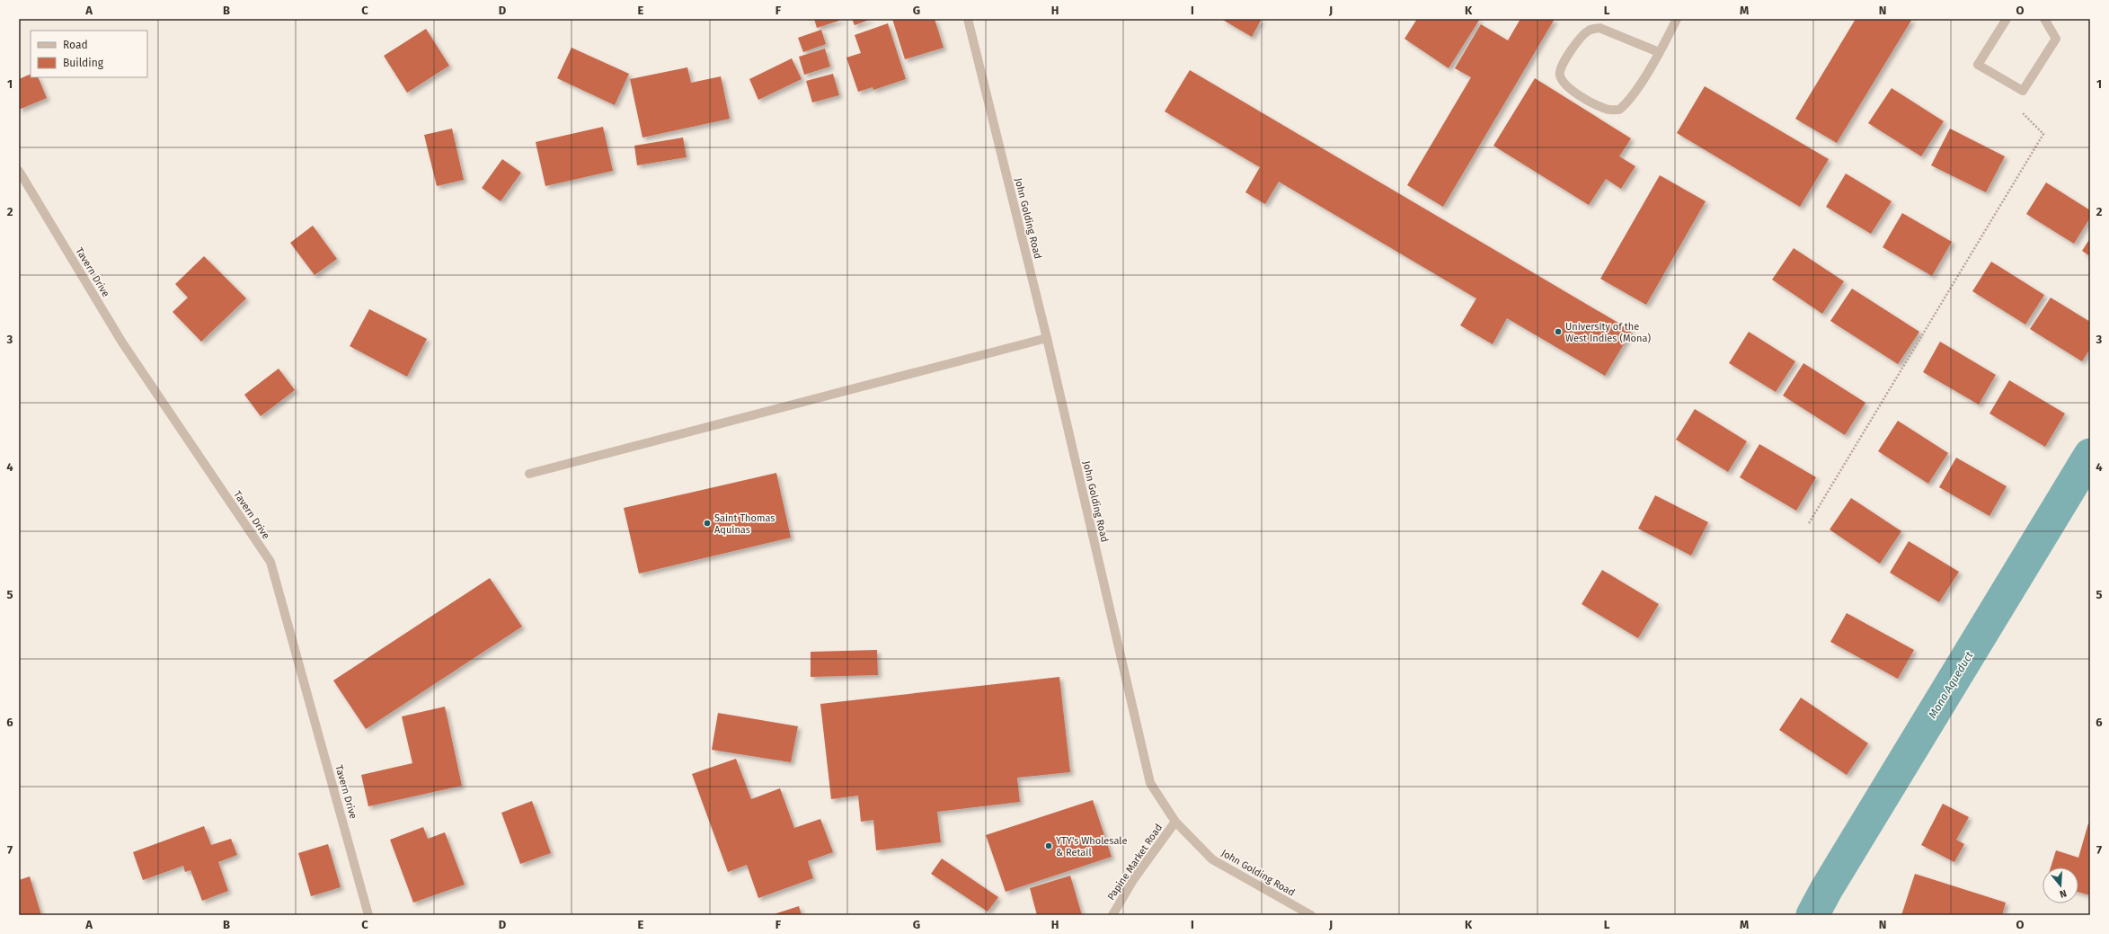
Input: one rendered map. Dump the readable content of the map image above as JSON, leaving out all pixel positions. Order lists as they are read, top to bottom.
{
  "streets": {
    "street": ["John Golding Road", "Tavern Drive", "Papine Market Road"]
  },
  "crossings": [
    ["John Golding Road", "Papine Market Road"]
  ],
  "water": ["Mona Aqueduct"],
  "places": ["University of the West Indies (Mona)", "Saint Thomas Aquinas", "YTY's Wholesale & Retail"],
  "legend": ["Road", "Building"],
  "north": "bottom",
  "grid": {
    "columns": [
      "A",
      "B",
      "C",
      "D",
      "E",
      "F",
      "G",
      "H",
      "I",
      "J",
      "K",
      "L",
      "M",
      "N",
      "O"
    ],
    "rows": [
      "1",
      "2",
      "3",
      "4",
      "5",
      "6",
      "7"
    ]
  }
}
